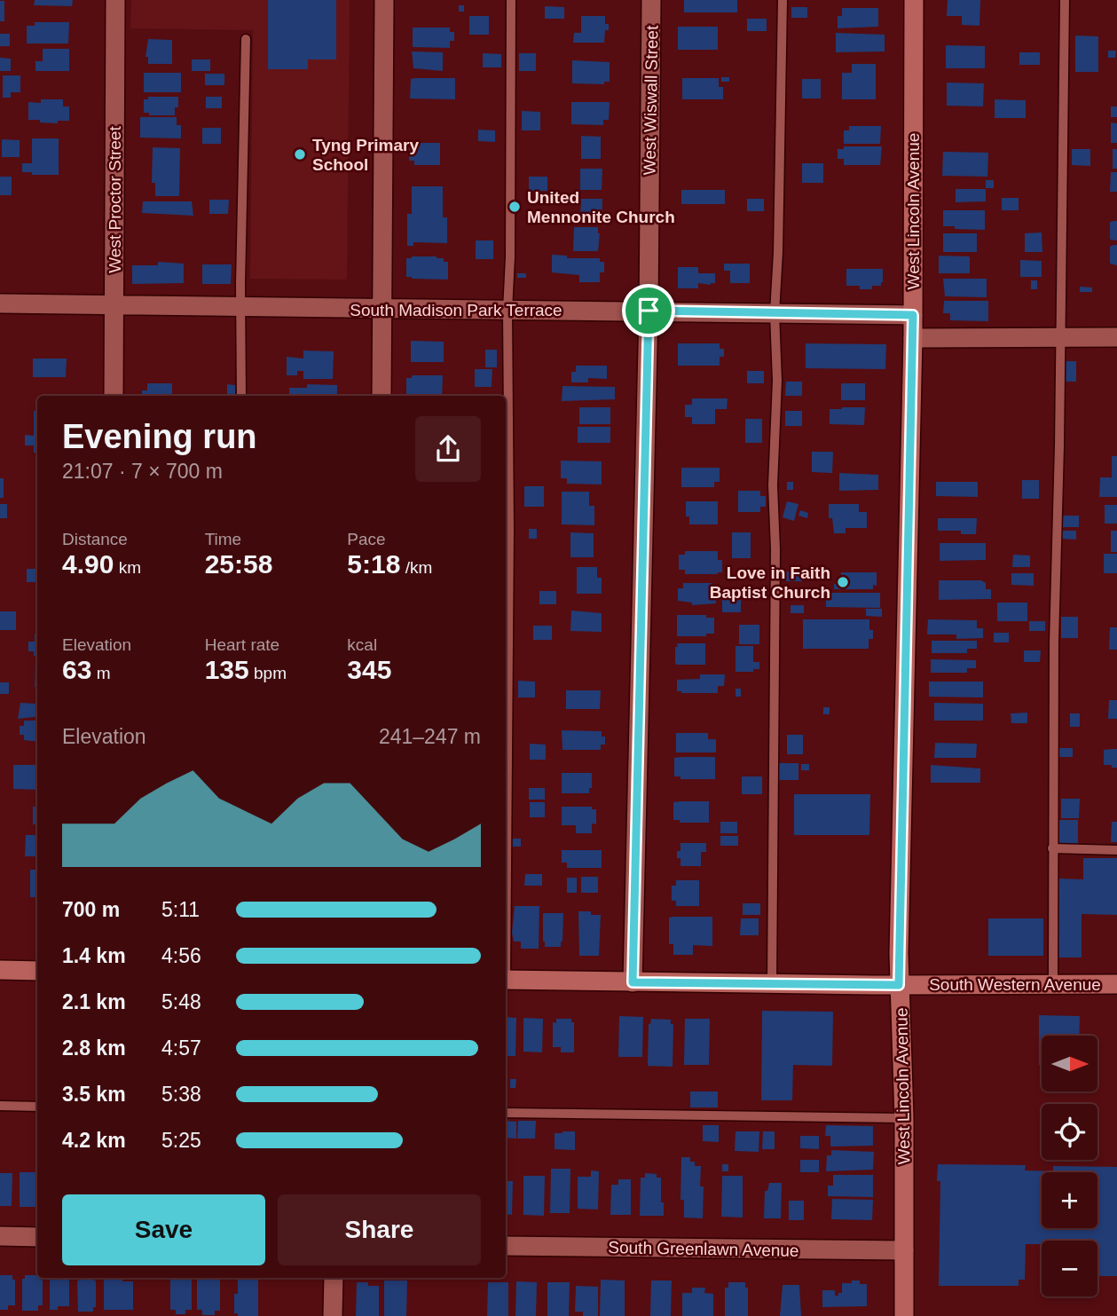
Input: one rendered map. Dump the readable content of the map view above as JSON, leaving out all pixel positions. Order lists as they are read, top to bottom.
{
  "streets": {
    "main road": ["West Lincoln Avenue", "South Western Avenue"],
    "street": [
      "West Wiswall Street",
      "West Proctor Street",
      "South Madison Park Terrace",
      "South Greenlawn Avenue"
    ]
  },
  "crossings": [
    ["West Wiswall Street", "South Madison Park Terrace"],
    ["West Wiswall Street", "South Western Avenue"],
    ["West Proctor Street", "South Madison Park Terrace"],
    ["West Lincoln Avenue", "South Madison Park Terrace"],
    ["West Lincoln Avenue", "South Western Avenue"],
    ["West Lincoln Avenue", "South Greenlawn Avenue"]
  ],
  "places": ["Tyng Primary School", "United Mennonite Church", "Love in Faith Baptist Church"],
  "north": "right",
  "page": {
    "heading": ["Evening run", "21:07 · 7 × 700 m"],
    "stats": [
      ["Distance", "4.90 km"],
      ["Time", "25:58"],
      ["Pace", "5:18 /km"],
      ["Elevation", "63 m"],
      ["Heart rate", "135 bpm"],
      ["kcal", "345"]
    ],
    "chart": ["Elevation", "241–247 m"],
    "list": [
      {
        "name": "700 m",
        "note": "5:11"
      },
      {
        "name": "1.4 km",
        "note": "4:56"
      },
      {
        "name": "2.1 km",
        "note": "5:48"
      },
      {
        "name": "2.8 km",
        "note": "4:57"
      },
      {
        "name": "3.5 km",
        "note": "5:38"
      },
      {
        "name": "4.2 km",
        "note": "5:25"
      }
    ],
    "map_buttons": ["+", "−"],
    "buttons": ["Save", "Share"]
  }
}
